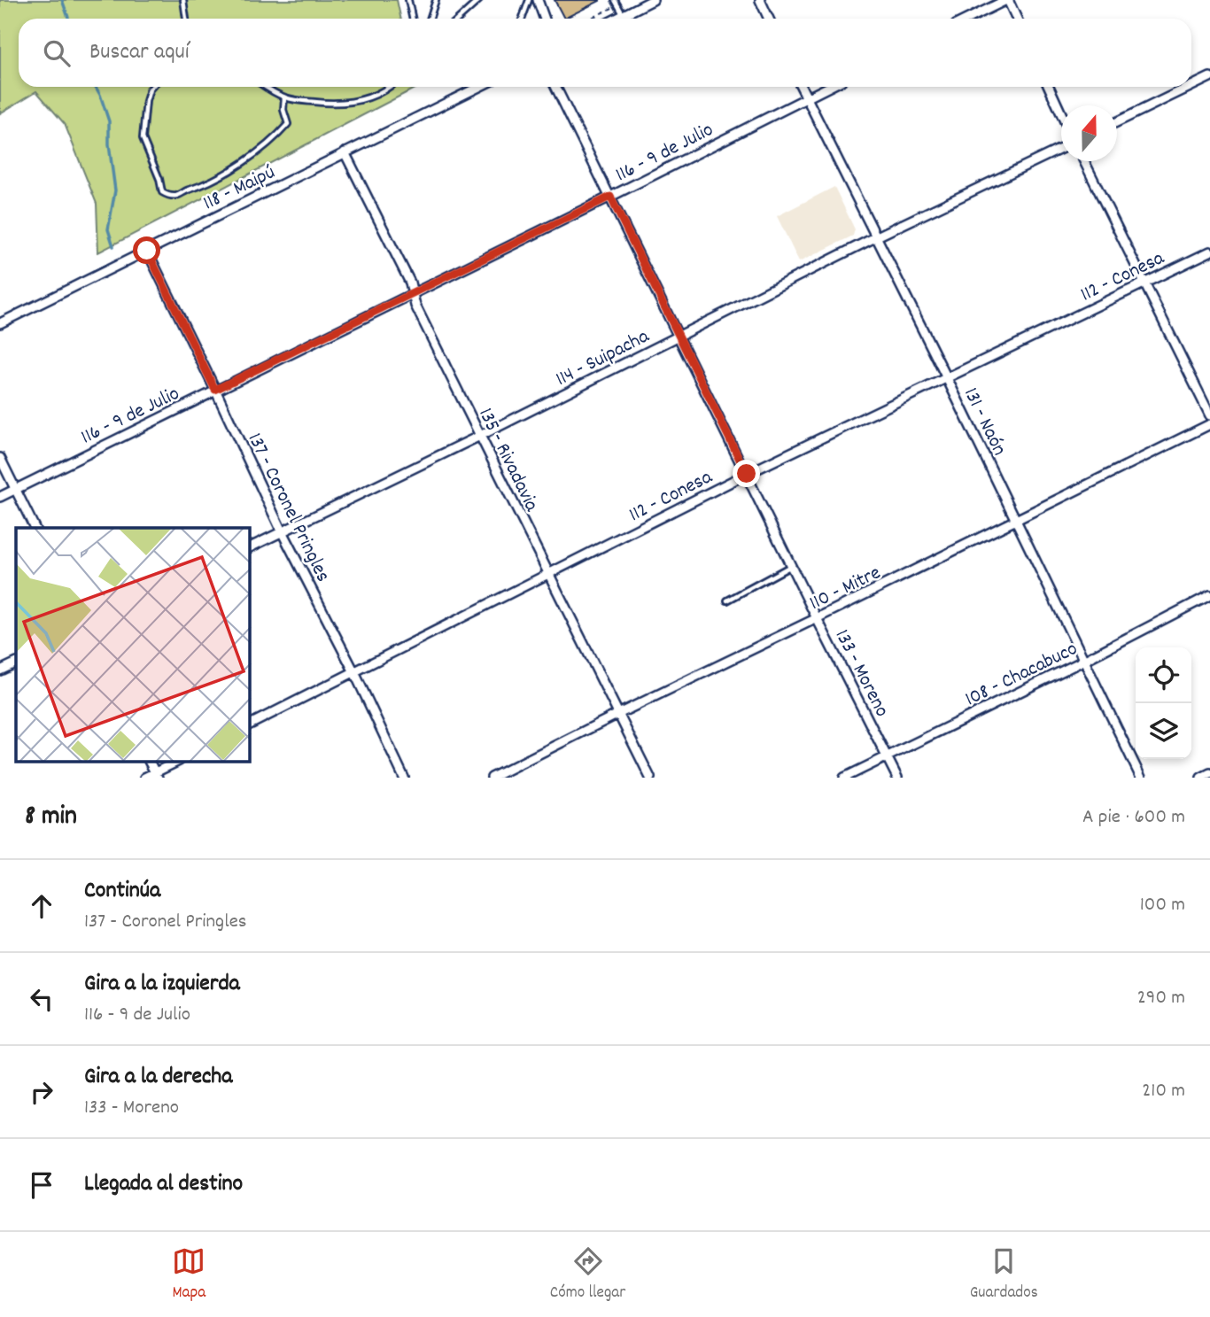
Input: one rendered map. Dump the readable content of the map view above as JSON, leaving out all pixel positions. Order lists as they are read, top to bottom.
{
  "streets": {
    "street": [
      "116 - 9 de Julio",
      "118 - Maipú",
      "112 - Conesa",
      "114 - Suipacha",
      "131 - Naón",
      "135 - Rivadavia",
      "137 - Coronel Pringles",
      "110 - Mitre",
      "133 - Moreno",
      "108 - Chacabuco"
    ]
  },
  "crossings": [
    ["116 - 9 de Julio", "131 - Naón"],
    ["116 - 9 de Julio", "135 - Rivadavia"],
    ["116 - 9 de Julio", "137 - Coronel Pringles"],
    ["116 - 9 de Julio", "133 - Moreno"],
    ["118 - Maipú", "135 - Rivadavia"],
    ["118 - Maipú", "137 - Coronel Pringles"],
    ["112 - Conesa", "131 - Naón"],
    ["112 - Conesa", "135 - Rivadavia"],
    ["112 - Conesa", "137 - Coronel Pringles"],
    ["112 - Conesa", "133 - Moreno"],
    ["114 - Suipacha", "131 - Naón"],
    ["114 - Suipacha", "135 - Rivadavia"],
    ["114 - Suipacha", "137 - Coronel Pringles"],
    ["114 - Suipacha", "133 - Moreno"],
    ["131 - Naón", "110 - Mitre"],
    ["131 - Naón", "108 - Chacabuco"],
    ["135 - Rivadavia", "110 - Mitre"],
    ["110 - Mitre", "133 - Moreno"],
    ["133 - Moreno", "108 - Chacabuco"]
  ],
  "north": "top",
  "page": {
    "search": "Buscar aquí",
    "heading": ["8 min", "A pie · 600 m"],
    "list": [
      ["Continúa", "137 - Coronel Pringles", "100 m"],
      ["Gira a la izquierda", "116 - 9 de Julio", "290 m"],
      ["Gira a la derecha", "133 - Moreno", "210 m"],
      "Llegada al destino"
    ],
    "nav": ["Mapa", "Cómo llegar", "Guardados"]
  }
}
